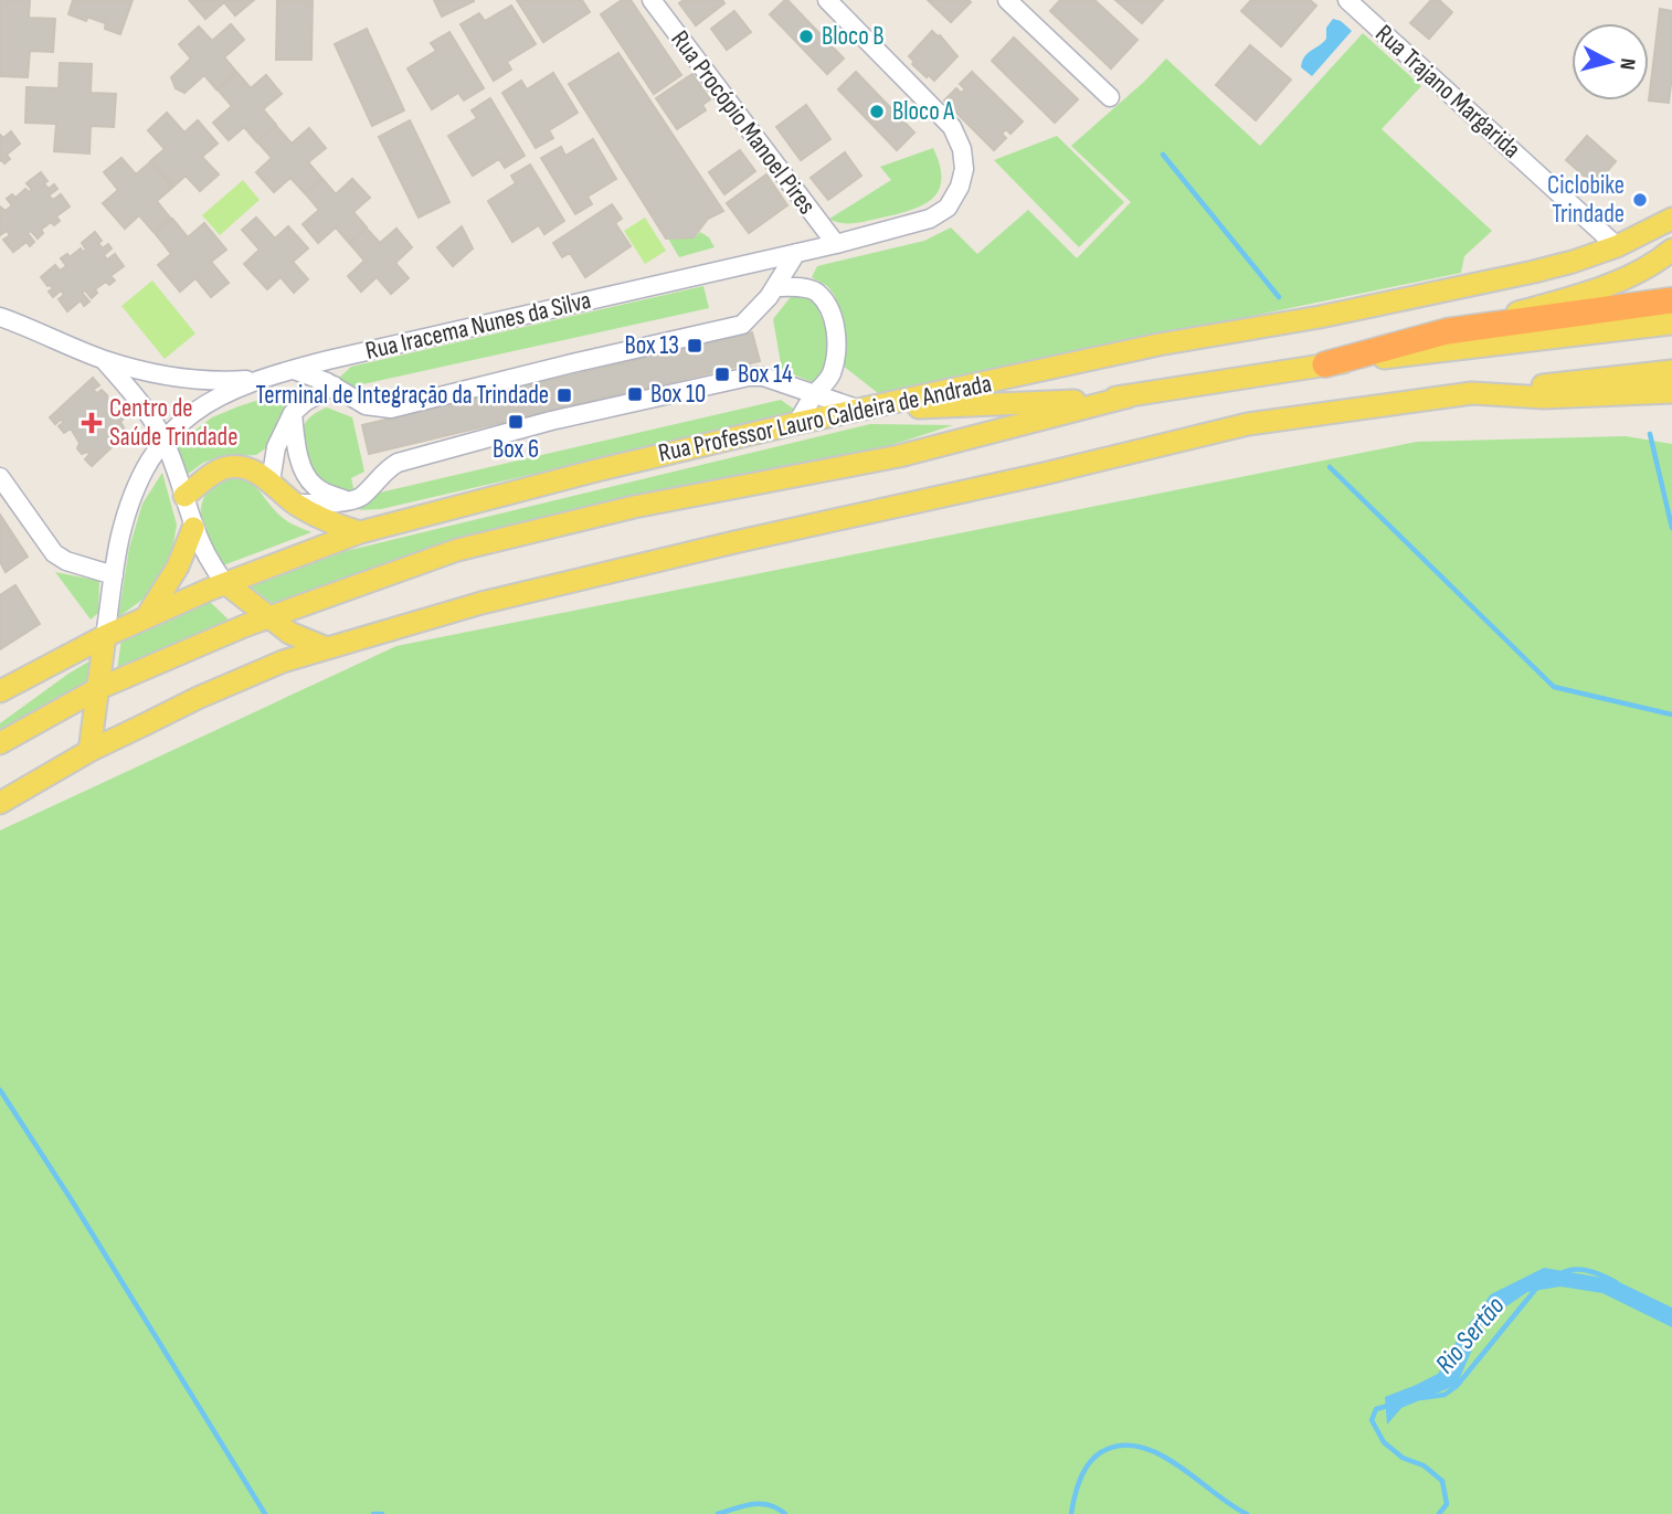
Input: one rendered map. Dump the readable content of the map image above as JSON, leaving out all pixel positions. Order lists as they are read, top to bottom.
{
  "streets": {
    "main road": ["Rua Professor Lauro Caldeira de Andrada"],
    "street": ["Rua Trajano Margarida", "Rua Procópio Manoel Pires", "Rua Iracema Nunes da Silva"]
  },
  "crossings": [
    ["Rua Trajano Margarida", "Rua Professor Lauro Caldeira de Andrada"],
    ["Rua Procópio Manoel Pires", "Rua Iracema Nunes da Silva"],
    ["Rua Iracema Nunes da Silva", "Rua Professor Lauro Caldeira de Andrada"]
  ],
  "water": ["Rio Sertão"],
  "places": {
    "other": ["Bloco B", "Bloco A", "Ciclobike Trindade"],
    "transit": [
      "Box 13",
      "Box 14",
      "Box 10",
      "Terminal de Integração da Trindade",
      "Box 6"
    ],
    "health": ["Centro de Saúde Trindade"]
  },
  "north": "right"
}
